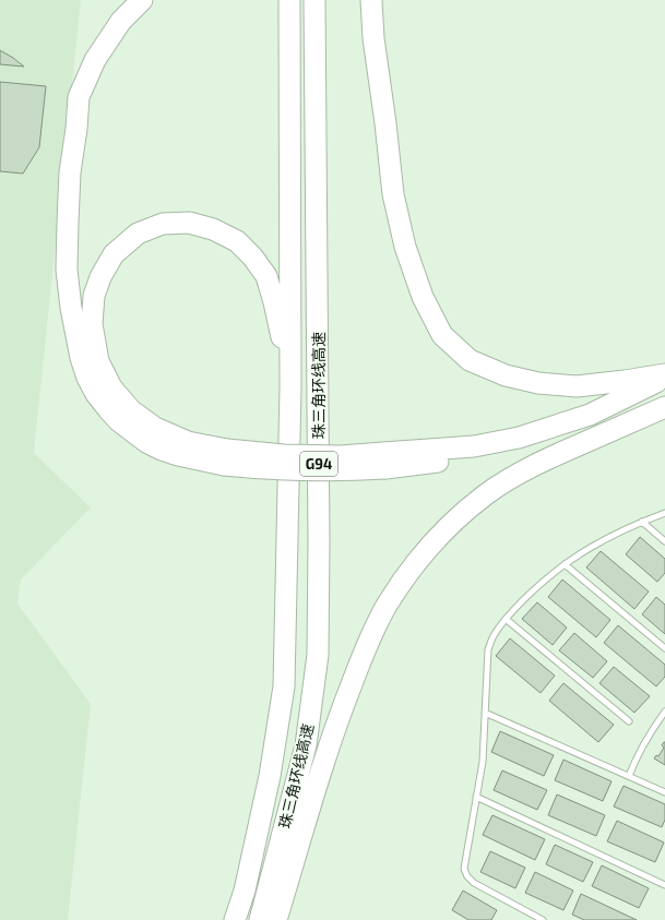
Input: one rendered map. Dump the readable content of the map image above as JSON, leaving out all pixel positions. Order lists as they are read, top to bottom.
{
  "streets": {
    "highway": ["珠三角环线高速", "G94"]
  }
}
